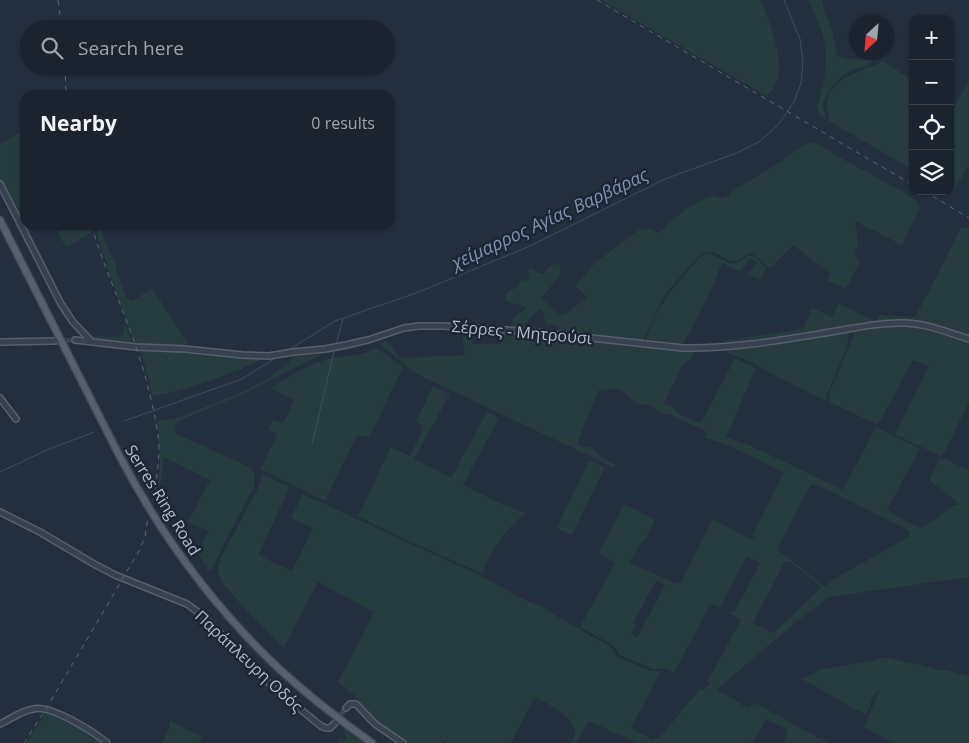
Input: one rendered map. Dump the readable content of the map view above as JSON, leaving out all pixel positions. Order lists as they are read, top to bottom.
{
  "streets": {
    "main road": ["Serres Ring Road"],
    "street": ["Σέρρες - Μητρούσι", "Παράπλευρη Οδός"]
  },
  "water": ["χείμαρρος Αγίας Βαρβάρας"],
  "north": "bottom left",
  "page": {
    "map_buttons": ["+", "−"],
    "search": "Search here",
    "heading": ["Nearby", "0 results"]
  }
}
